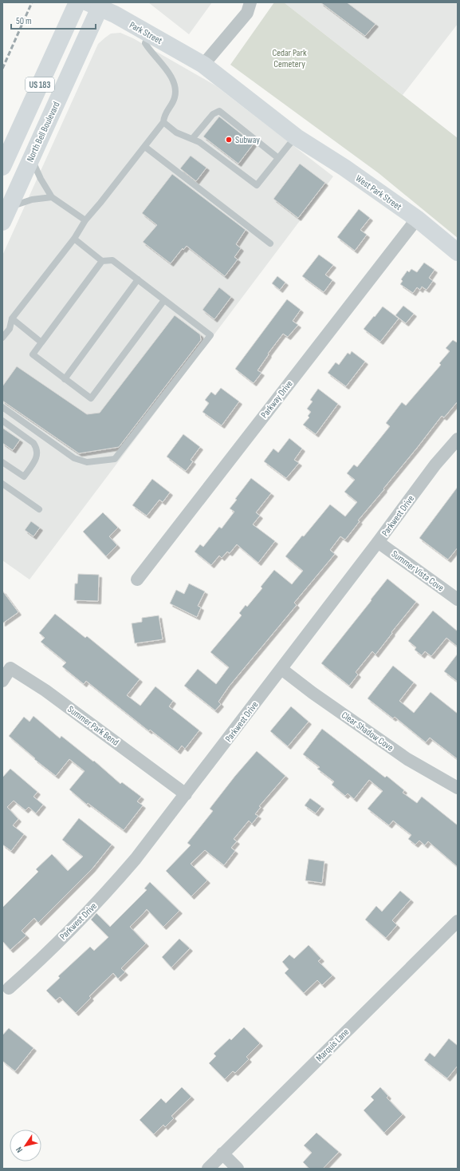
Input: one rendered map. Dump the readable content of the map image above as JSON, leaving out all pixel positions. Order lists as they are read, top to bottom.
{
  "streets": {
    "street": [
      "Park Street",
      "US 183",
      "North Bell Boulevard",
      "West Park Street",
      "Parkway Drive",
      "Parkwest Drive",
      "Summer Vista Cove",
      "Summer Park Bend",
      "Clear Shadow Cove",
      "Marquis Lane"
    ]
  },
  "crossings": [
    ["Park Street", "North Bell Boulevard"],
    ["Park Street", "West Park Street"],
    ["West Park Street", "Parkway Drive"],
    ["Parkwest Drive", "Summer Vista Cove"],
    ["Parkwest Drive", "Summer Park Bend"],
    ["Parkwest Drive", "Clear Shadow Cove"]
  ],
  "parks": ["Cedar Park Cemetery"],
  "places": ["Subway"],
  "scale_bar": "50 m",
  "north": "bottom left"
}
